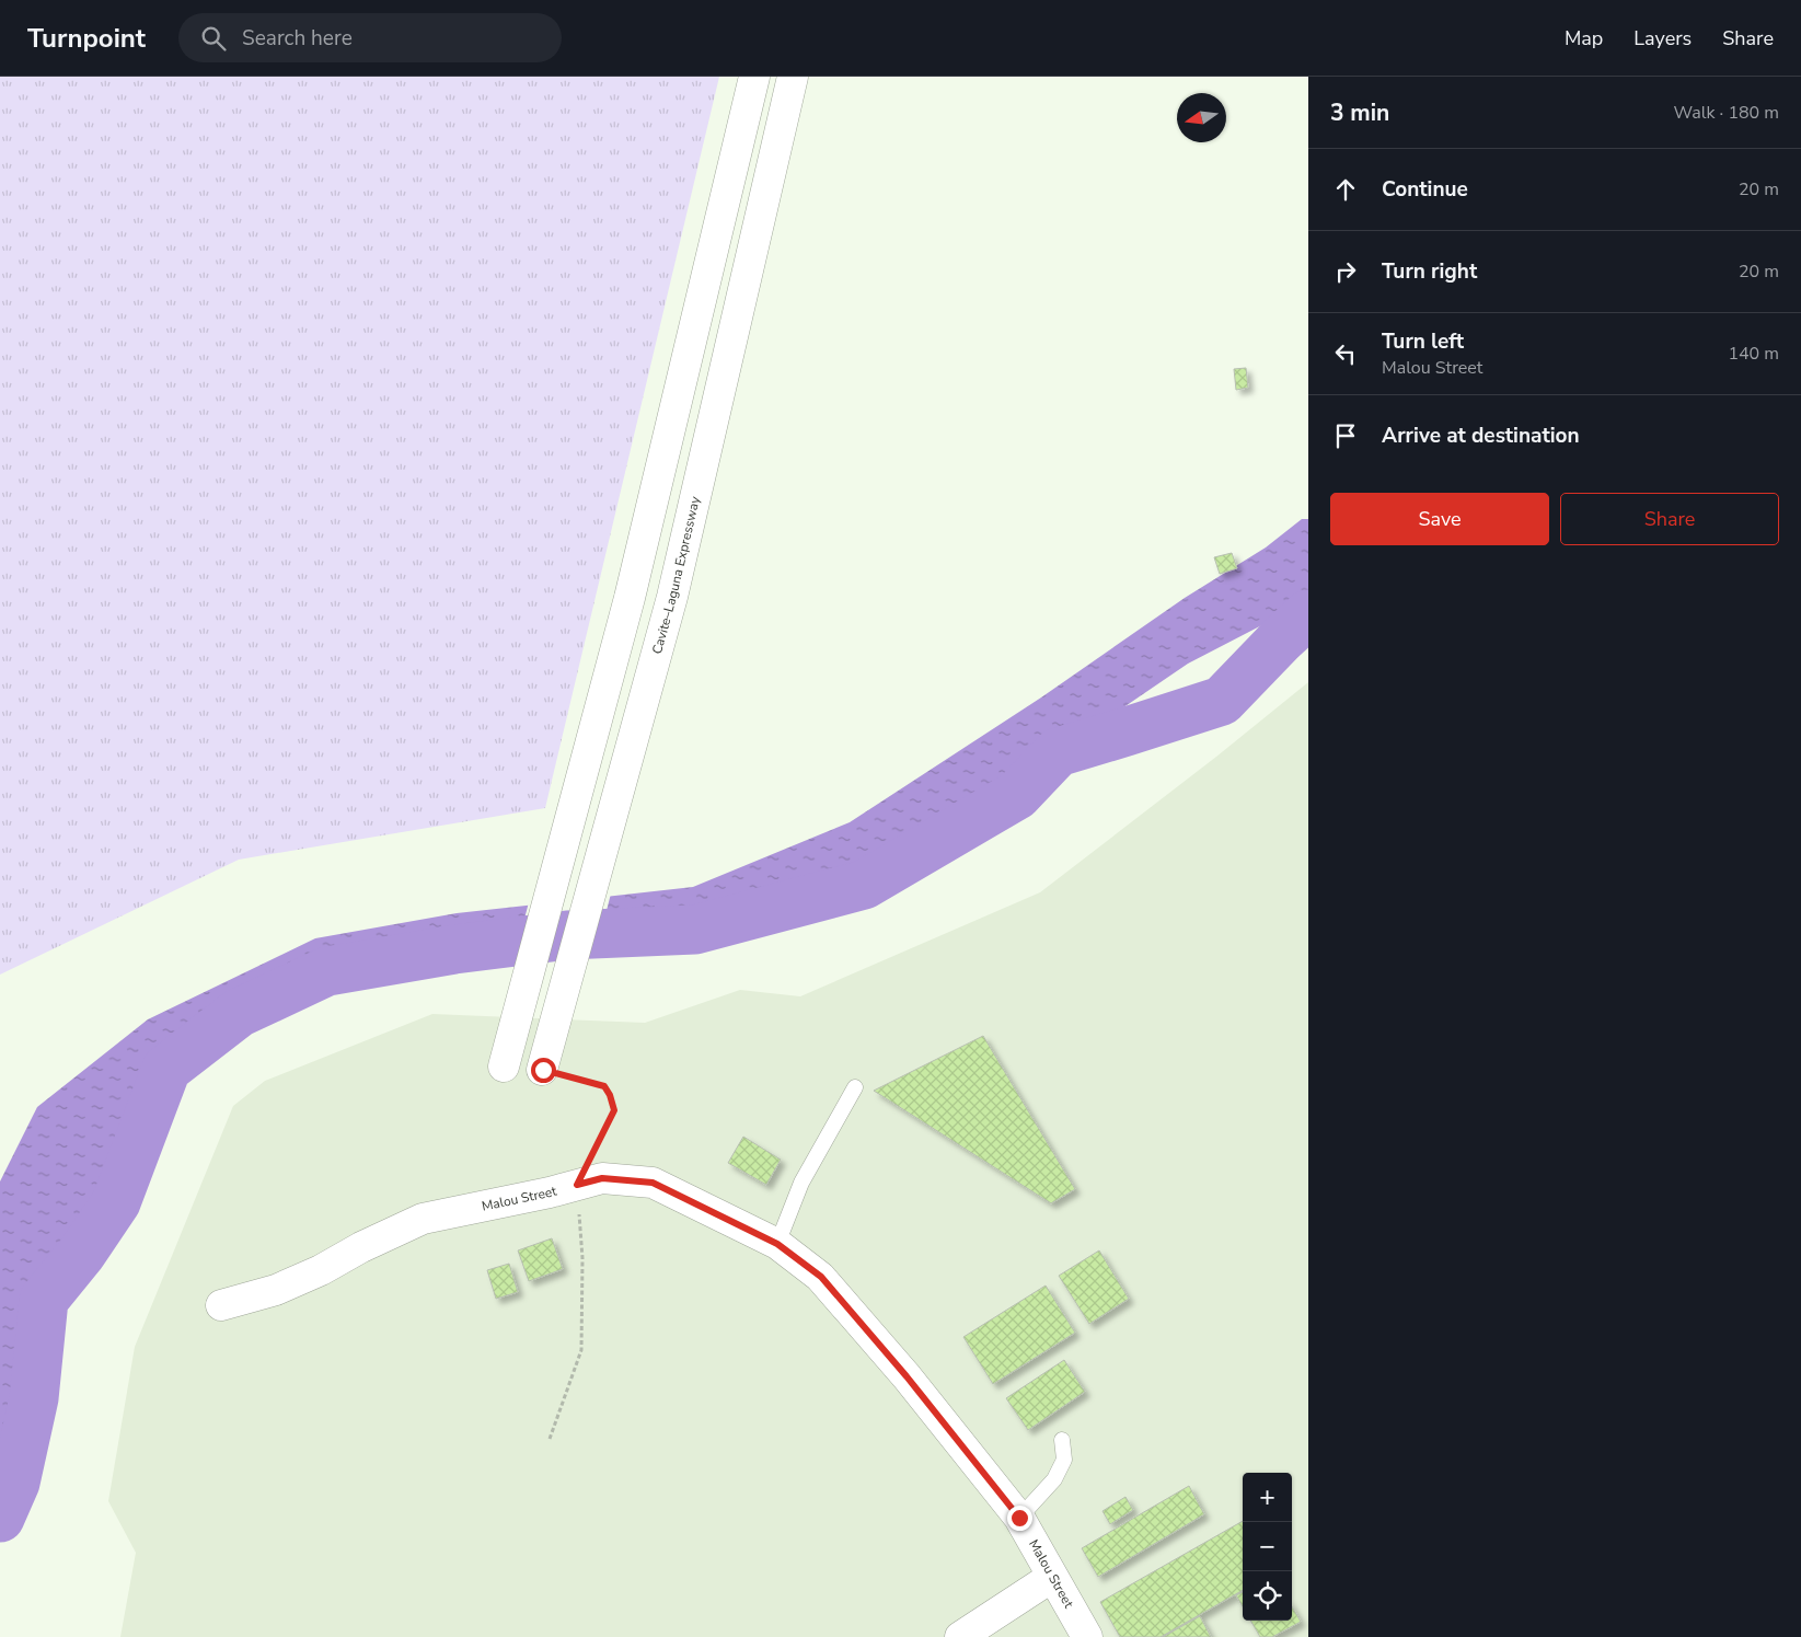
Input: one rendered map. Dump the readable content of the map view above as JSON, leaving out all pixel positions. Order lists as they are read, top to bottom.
{
  "streets": {
    "main road": ["Cavite–Laguna Expressway", "Malou Street"]
  },
  "north": "left",
  "page": {
    "header": "Turnpoint",
    "search": "Search here",
    "nav": ["Map", "Layers", "Share"],
    "heading": ["3 min", "Walk · 180 m"],
    "list": [
      ["Continue", "20 m"],
      ["Turn right", "20 m"],
      ["Turn left", "Malou Street", "140 m"],
      "Arrive at destination"
    ],
    "buttons": ["Save", "Share"],
    "map_buttons": ["+", "−"]
  }
}
